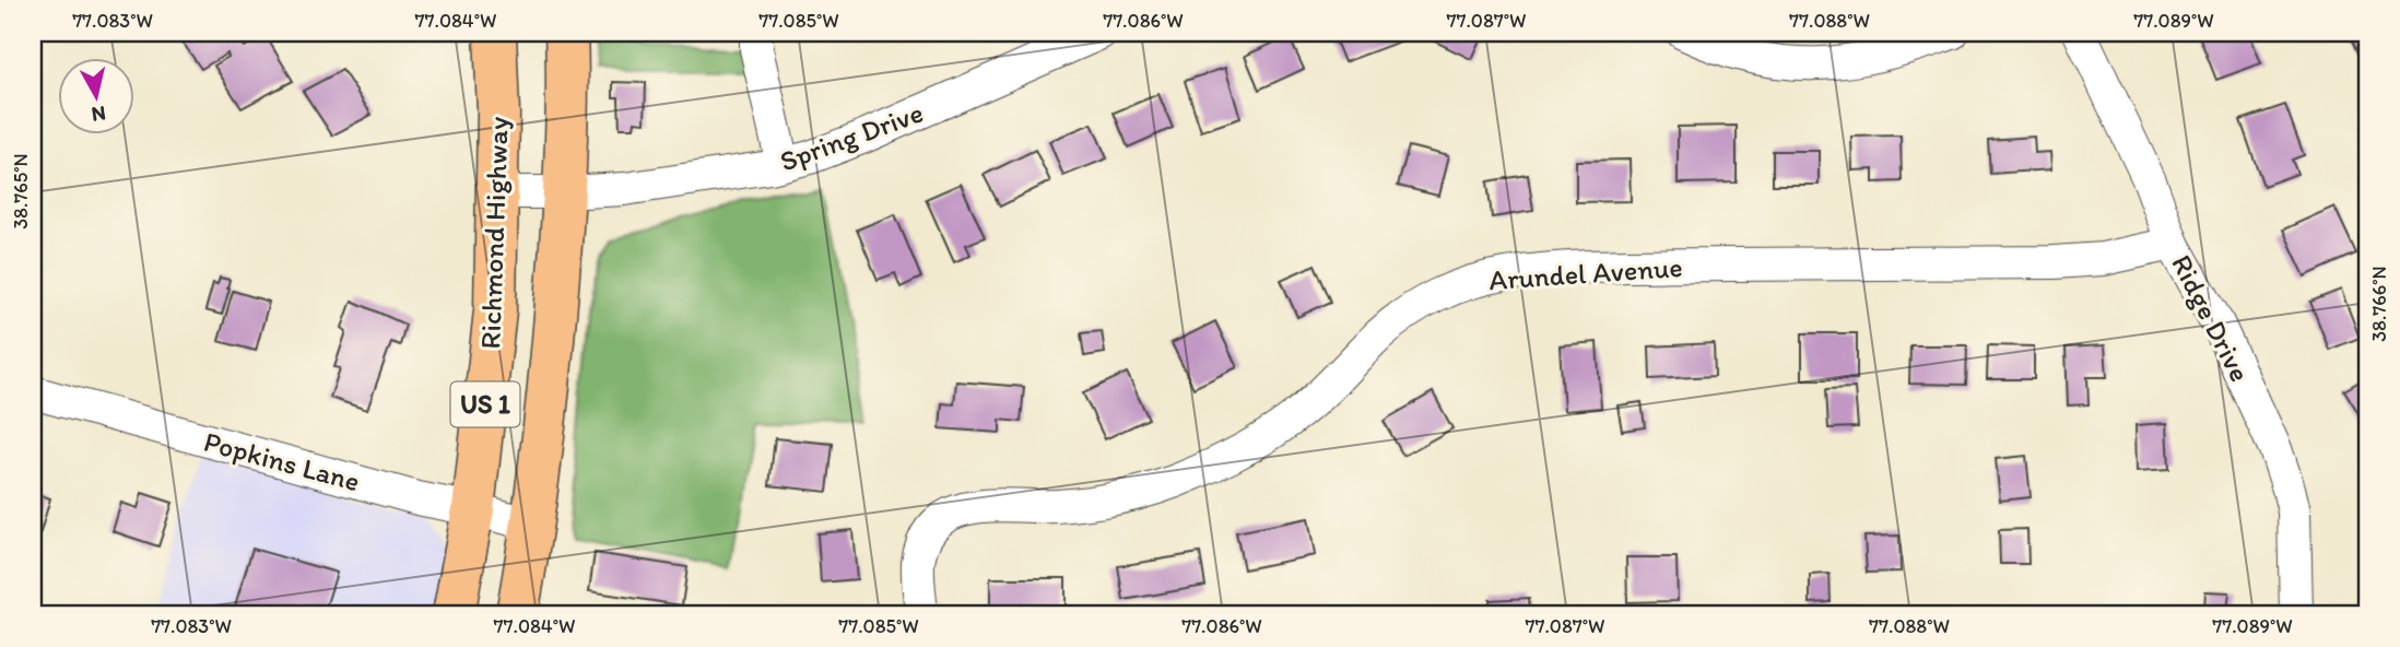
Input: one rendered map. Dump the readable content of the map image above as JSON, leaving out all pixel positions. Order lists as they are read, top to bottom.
{
  "streets": {
    "highway": ["Richmond Highway", "US 1"],
    "street": [
      "Spring Drive",
      "Arundel Avenue",
      "Ridge Drive",
      "Popkins Lane"
    ]
  },
  "crossings": [
    ["Spring Drive", "Richmond Highway"],
    ["Spring Drive", "US 1"],
    ["Richmond Highway", "Popkins Lane"],
    ["Arundel Avenue", "Ridge Drive"],
    ["US 1", "Popkins Lane"]
  ],
  "north": "bottom",
  "coordinates": [
    "77.083°W",
    "77.084°W",
    "77.085°W",
    "77.086°W",
    "77.087°W",
    "77.088°W",
    "77.089°W",
    "38.765°N",
    "38.766°N"
  ]
}
